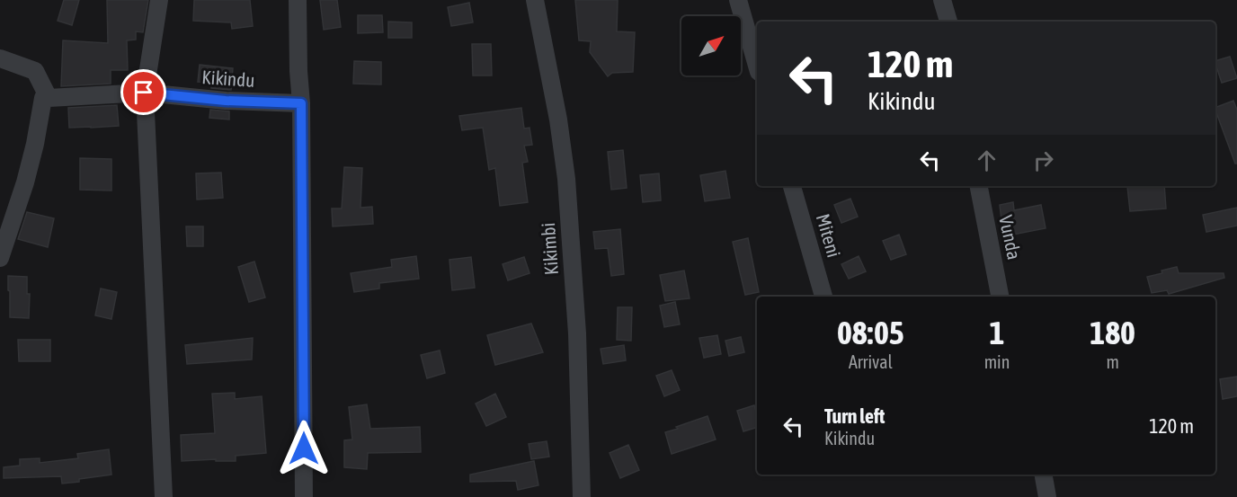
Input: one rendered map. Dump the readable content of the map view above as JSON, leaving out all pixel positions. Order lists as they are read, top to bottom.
{
  "streets": {
    "street": [
      "Kikindu",
      "Miteni",
      "Vunda",
      "Kikimbi"
    ]
  },
  "north": "top right",
  "page": {
    "turn": ["120 m", "Kikindu"],
    "eta": [
      "08:05",
      "Arrival",
      "1",
      "min",
      "180",
      "m"
    ],
    "list": [
      {
        "name": "Turn left",
        "note": "Kikindu",
        "value": "120 m"
      }
    ]
  }
}
